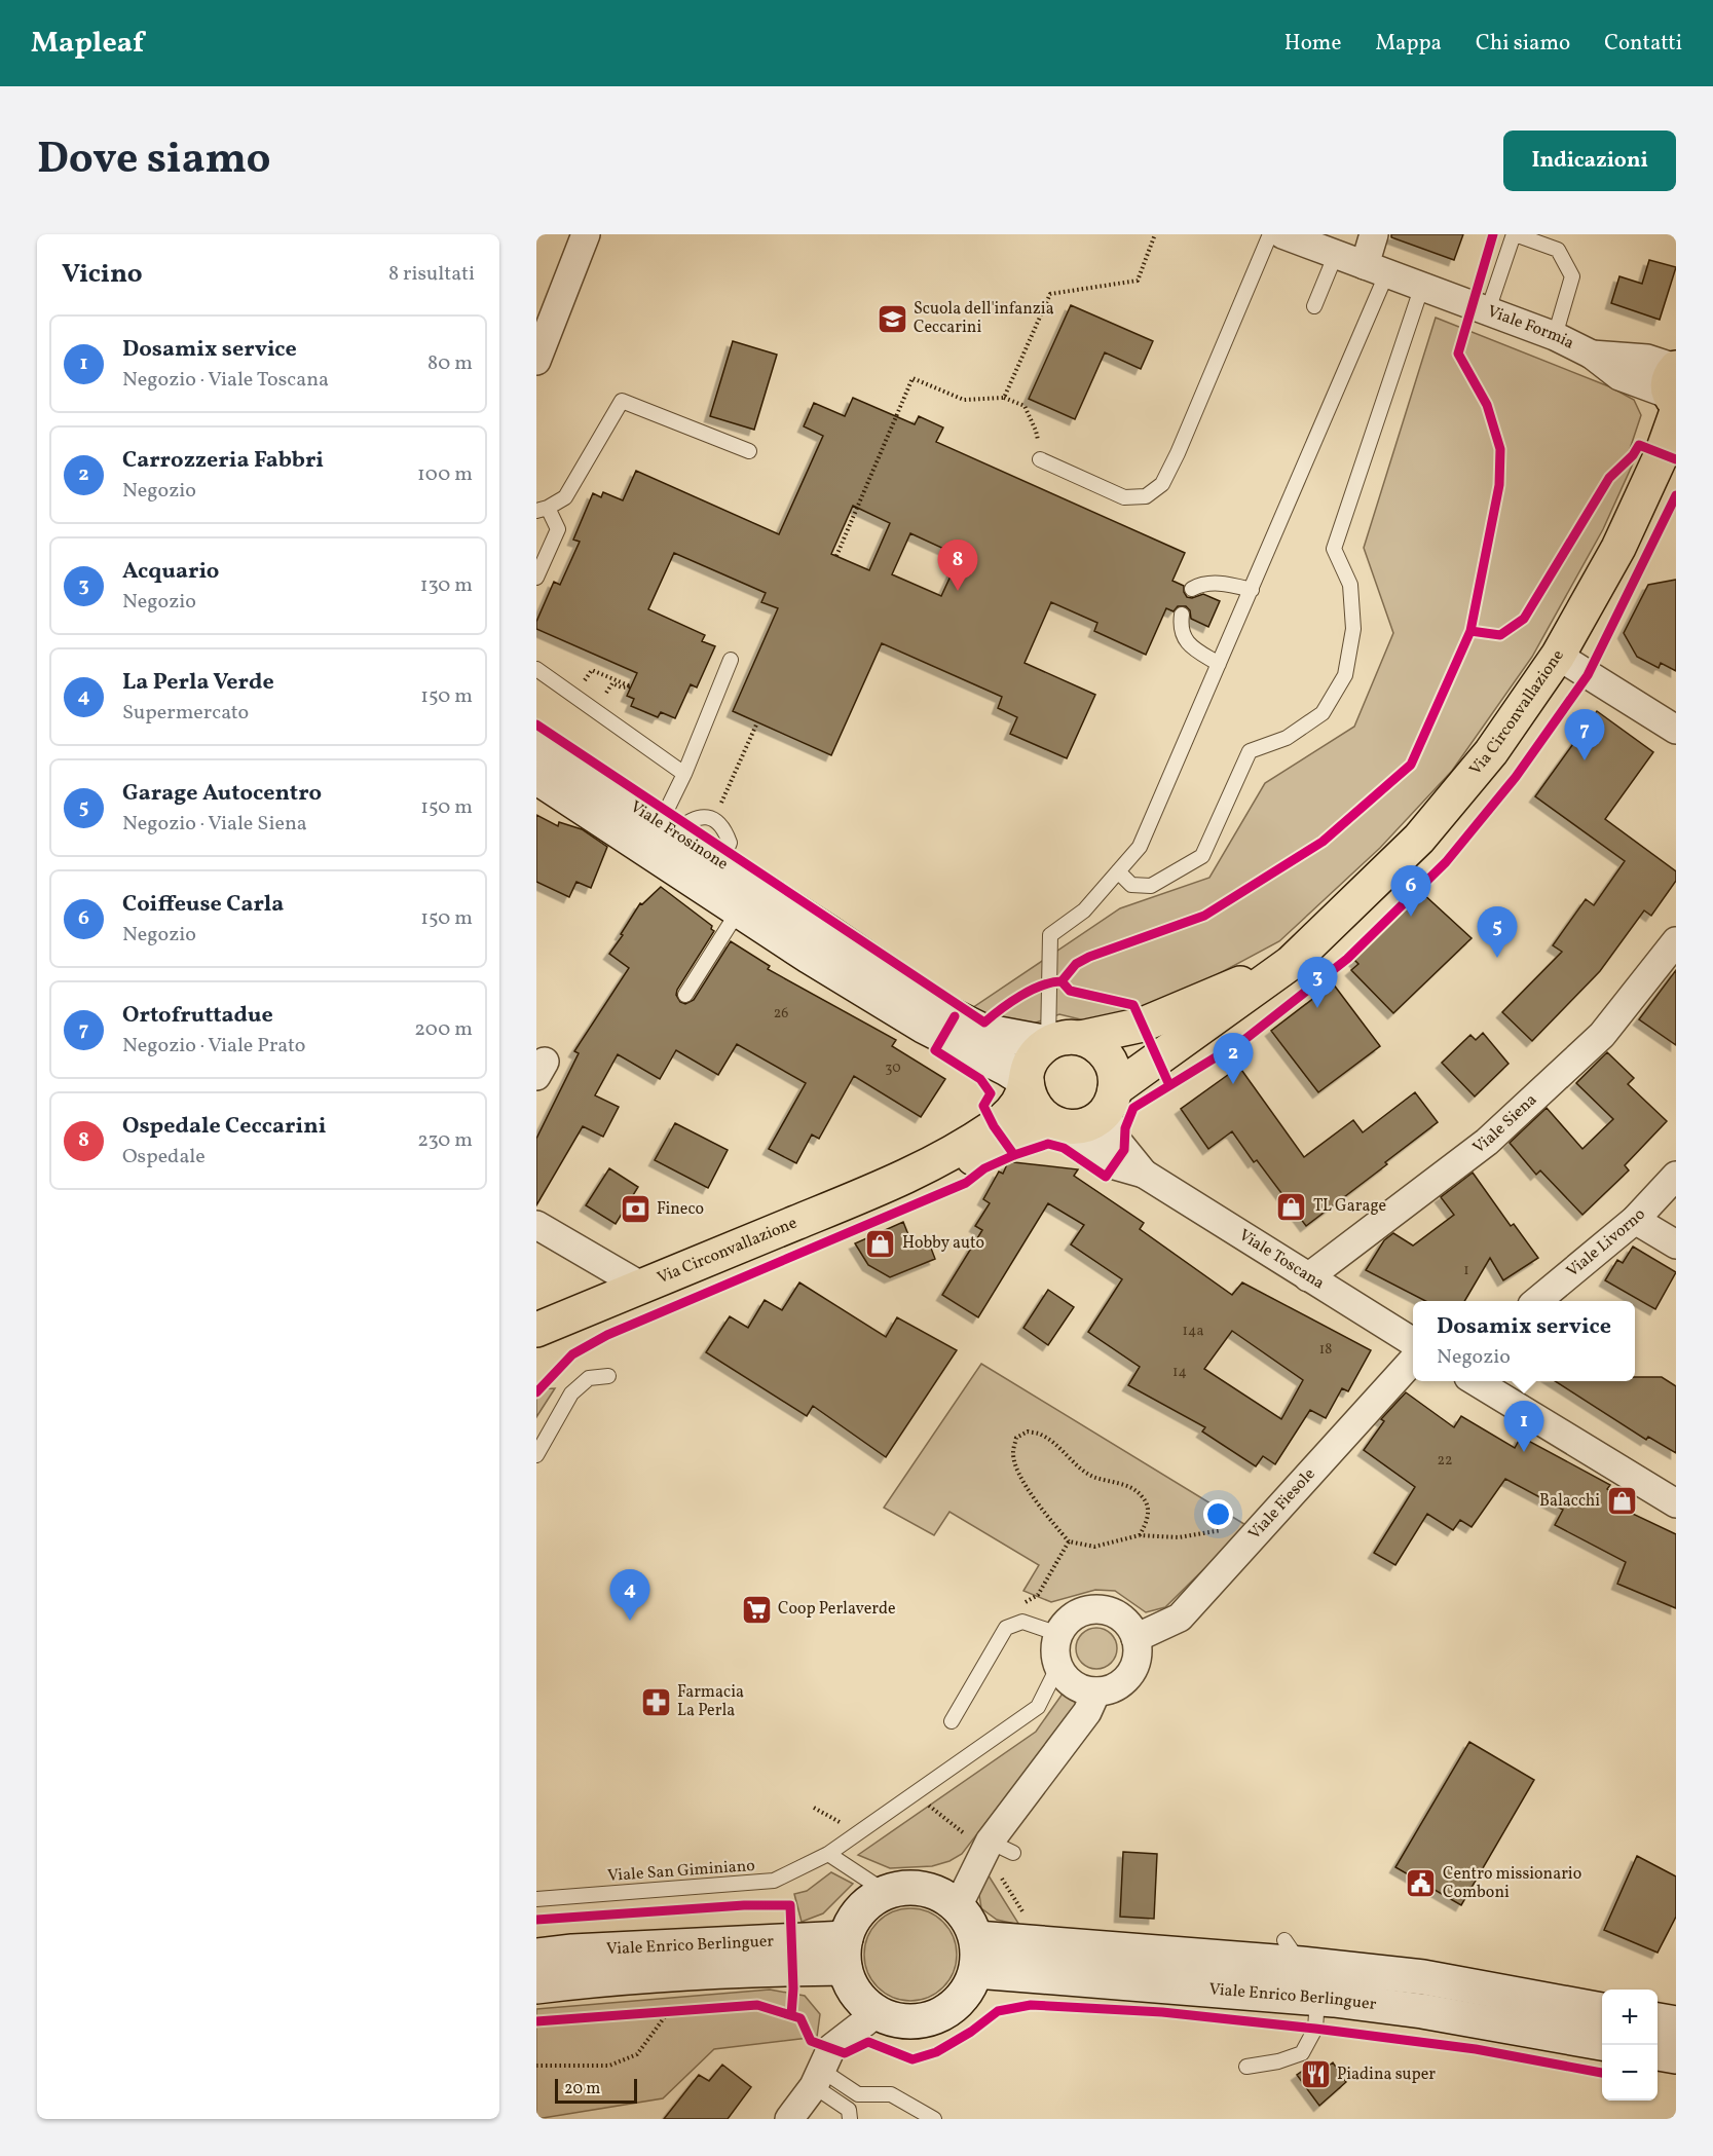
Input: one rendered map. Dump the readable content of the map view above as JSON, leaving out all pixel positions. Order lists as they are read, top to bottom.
{
  "streets": {
    "main road": ["Via Circonvallazione", "Viale Frosinone", "Viale Enrico Berlinguer"],
    "street": [
      "Viale Formia",
      "Viale Siena",
      "Viale Livorno",
      "Viale Toscana",
      "Viale Fiesole"
    ],
    "lane": ["Viale San Giminiano"]
  },
  "crossings": [
    ["Viale Formia", "Via Circonvallazione"],
    ["Via Circonvallazione", "Viale Frosinone"],
    ["Via Circonvallazione", "Viale Toscana"],
    ["Viale Frosinone", "Viale Toscana"],
    ["Viale Siena", "Viale Toscana"],
    ["Viale Fiesole", "Viale San Giminiano"]
  ],
  "places": {
    "school or university": ["Scuola dell'infanzia Ceccarini"],
    "shop": ["TL Garage", "Hobby auto", "Balacchi"],
    "bank": ["Fineco"],
    "supermarket": ["Coop Perlaverde"],
    "pharmacy": ["Farmacia La Perla"],
    "public building": ["Centro missionario Comboni"],
    "restaurant": ["Piadina super"]
  },
  "house_numbers": [
    "26",
    "30",
    "1",
    "14a",
    "18",
    "14",
    "22"
  ],
  "scale_bar": "20 m",
  "page": {
    "header": "Mapleaf",
    "nav": [
      "Home",
      "Mappa",
      "Chi siamo",
      "Contatti"
    ],
    "title": "Dove siamo",
    "buttons": "Indicazioni",
    "heading": ["Vicino", "8 risultati"],
    "list": [
      {
        "mark": "1",
        "name": "Dosamix service",
        "note": "Negozio · Viale Toscana",
        "value": "80 m"
      },
      {
        "mark": "2",
        "name": "Carrozzeria Fabbri",
        "note": "Negozio",
        "value": "100 m"
      },
      {
        "mark": "3",
        "name": "Acquario",
        "note": "Negozio",
        "value": "130 m"
      },
      {
        "mark": "4",
        "name": "La Perla Verde",
        "note": "Supermercato",
        "value": "150 m"
      },
      {
        "mark": "5",
        "name": "Garage Autocentro",
        "note": "Negozio · Viale Siena",
        "value": "150 m"
      },
      {
        "mark": "6",
        "name": "Coiffeuse Carla",
        "note": "Negozio",
        "value": "150 m"
      },
      {
        "mark": "7",
        "name": "Ortofruttadue",
        "note": "Negozio · Viale Prato",
        "value": "200 m"
      },
      {
        "mark": "8",
        "name": "Ospedale Ceccarini",
        "note": "Ospedale",
        "value": "230 m"
      }
    ],
    "pins": [
      "8",
      "7",
      "6",
      "5",
      "3",
      "2",
      "1",
      "4"
    ],
    "popup": ["Dosamix service", "Negozio"],
    "map_buttons": ["+", "−"],
    "scale": "20 m"
  }
}
